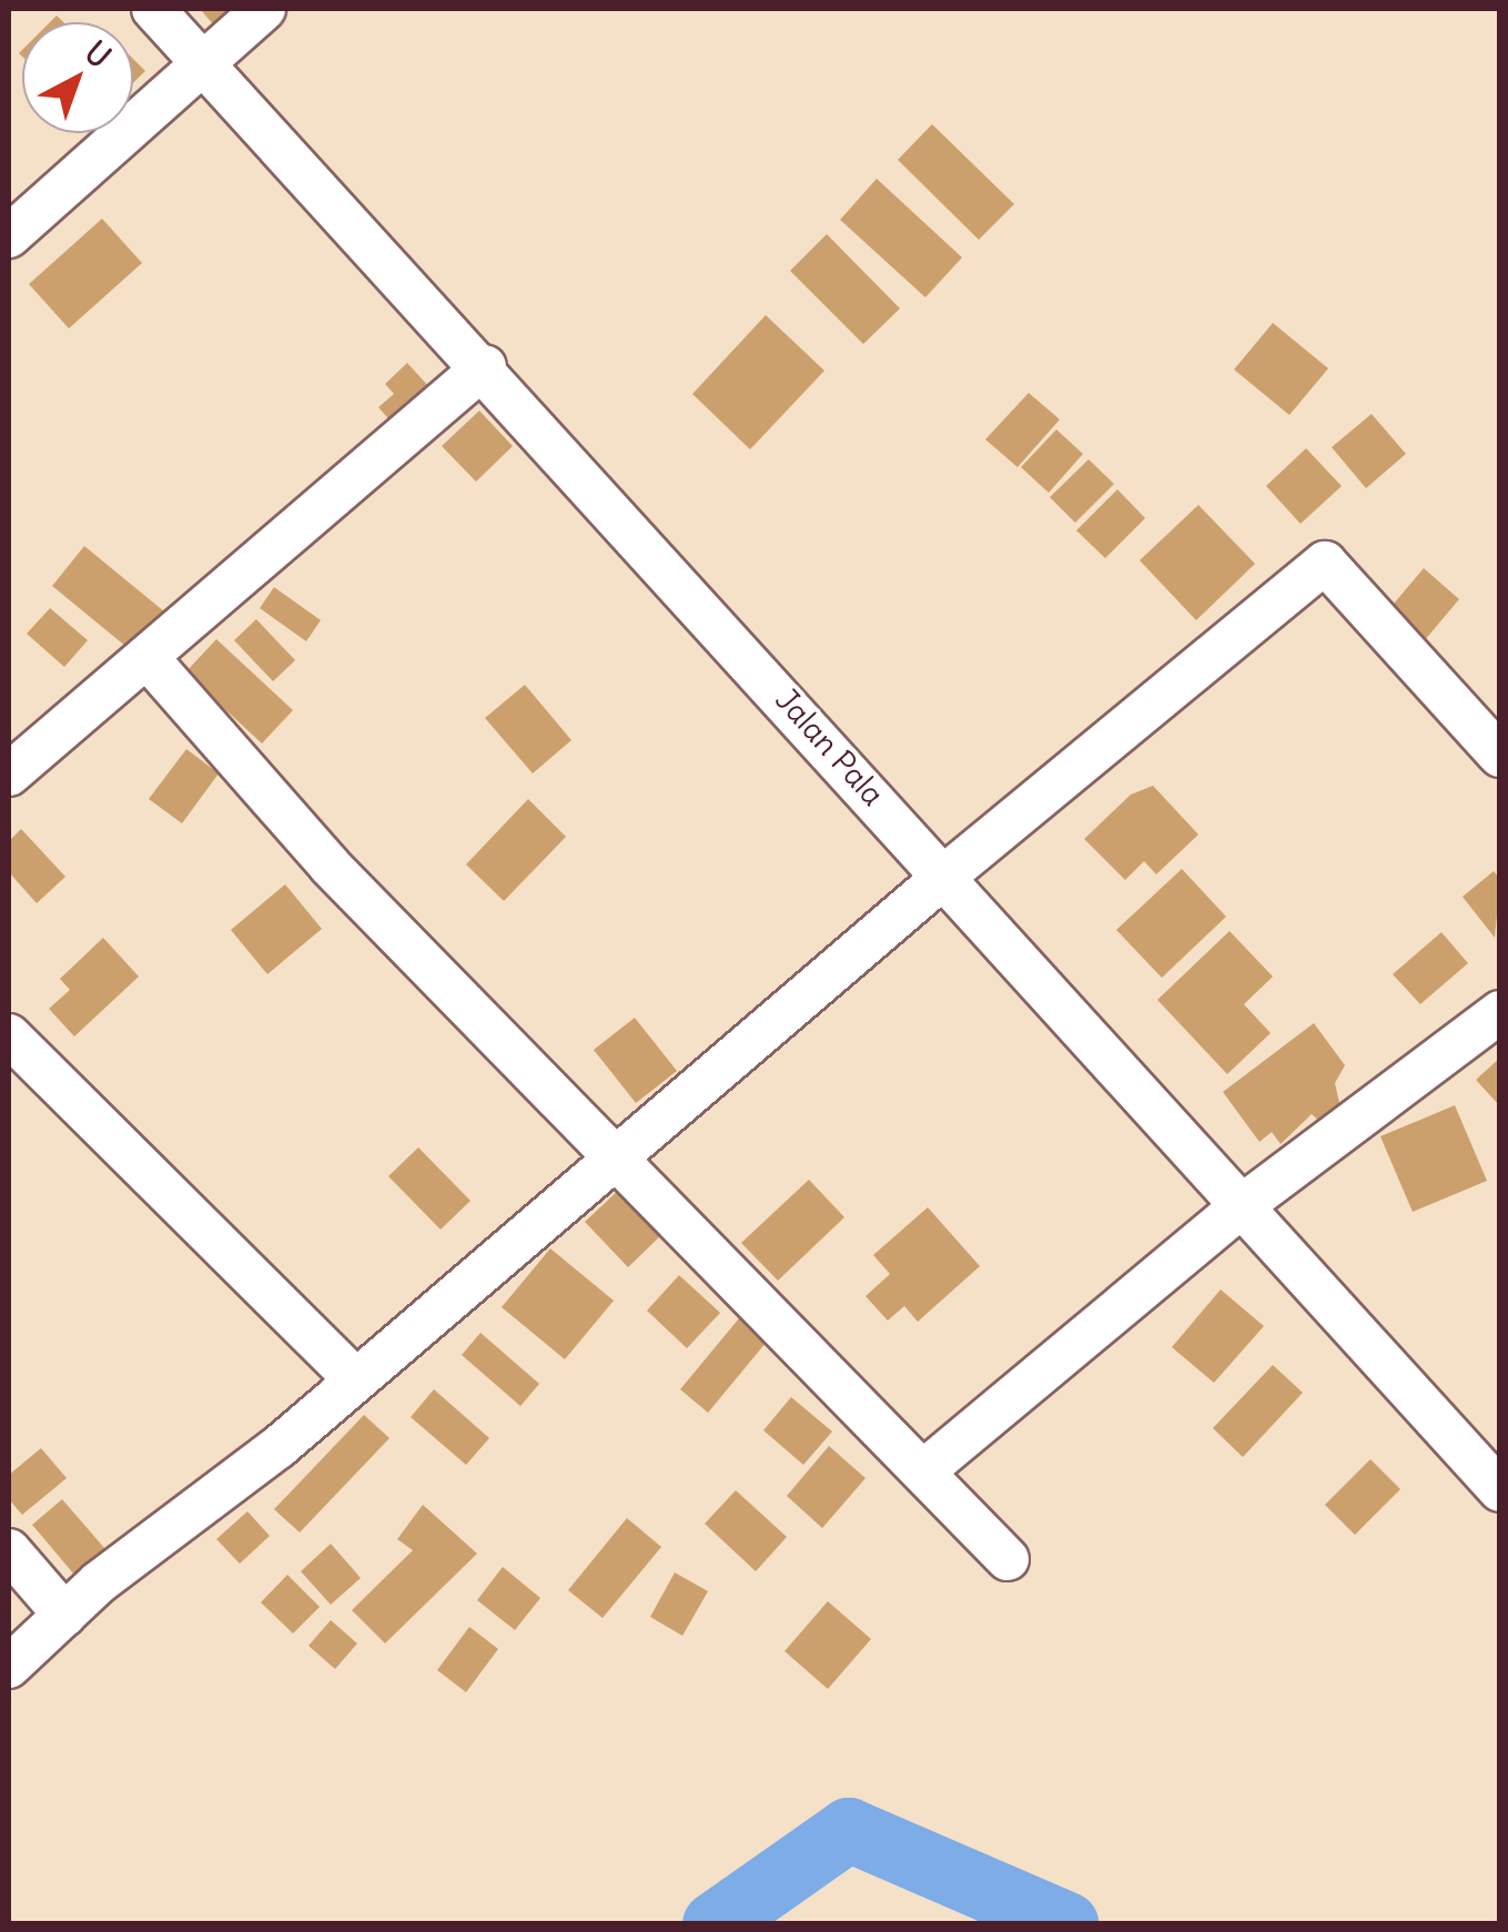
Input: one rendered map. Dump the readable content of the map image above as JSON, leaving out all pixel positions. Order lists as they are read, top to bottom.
{
  "streets": {
    "street": ["Jalan Pala"]
  },
  "north": "top right"
}
